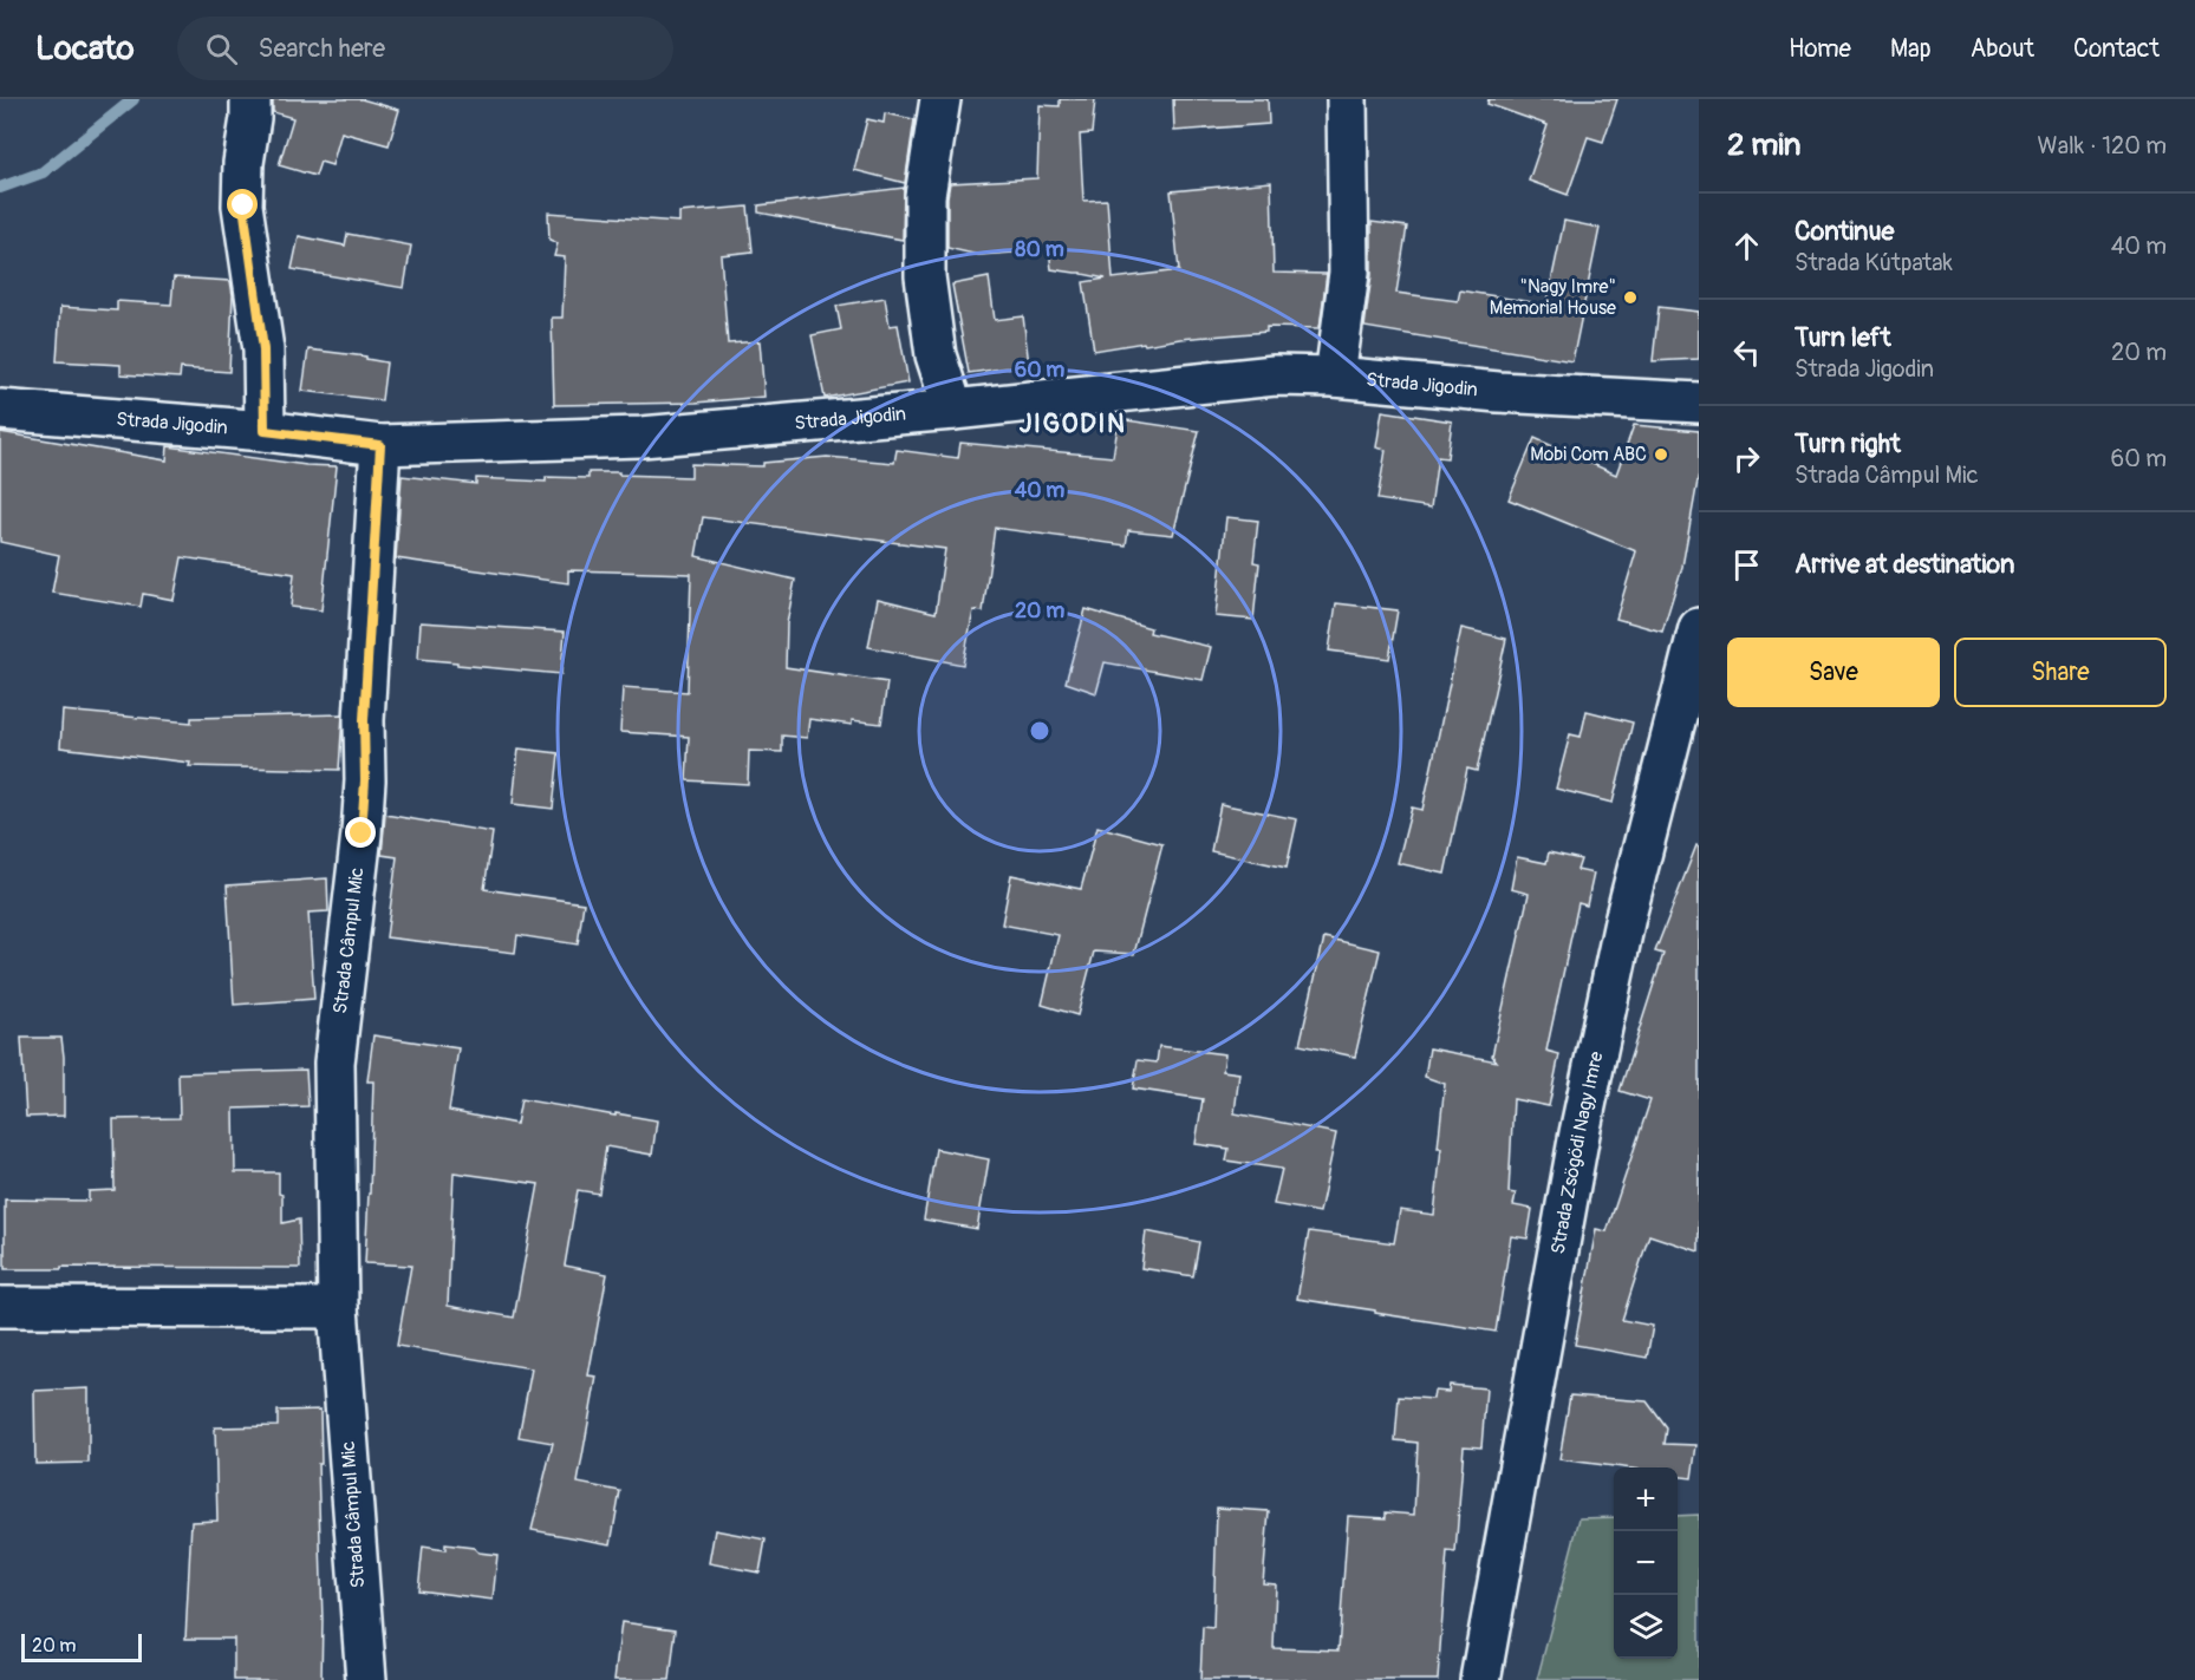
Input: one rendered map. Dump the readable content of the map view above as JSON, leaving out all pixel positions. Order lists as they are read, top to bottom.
{
  "streets": {
    "street": ["Strada Jigodin", "Strada Câmpul Mic", "Strada Zsögödi Nagy Imre"]
  },
  "crossings": [
    ["Strada Jigodin", "Strada Câmpul Mic"]
  ],
  "districts": ["JIGODIN"],
  "places": ["\"Nagy Imre\" Memorial House", "Mobi Com ABC"],
  "scale_bar": "20 m",
  "page": {
    "header": "Locato",
    "search": "Search here",
    "nav": [
      "Home",
      "Map",
      "About",
      "Contact"
    ],
    "heading": ["2 min", "Walk · 120 m"],
    "list": [
      ["Continue", "Strada Kútpatak", "40 m"],
      ["Turn left", "Strada Jigodin", "20 m"],
      ["Turn right", "Strada Câmpul Mic", "60 m"],
      "Arrive at destination"
    ],
    "buttons": ["Save", "Share"],
    "map_buttons": ["+", "−"],
    "scale": "20 m"
  },
  "rings": [
    "80 m",
    "60 m",
    "40 m",
    "20 m"
  ]
}
